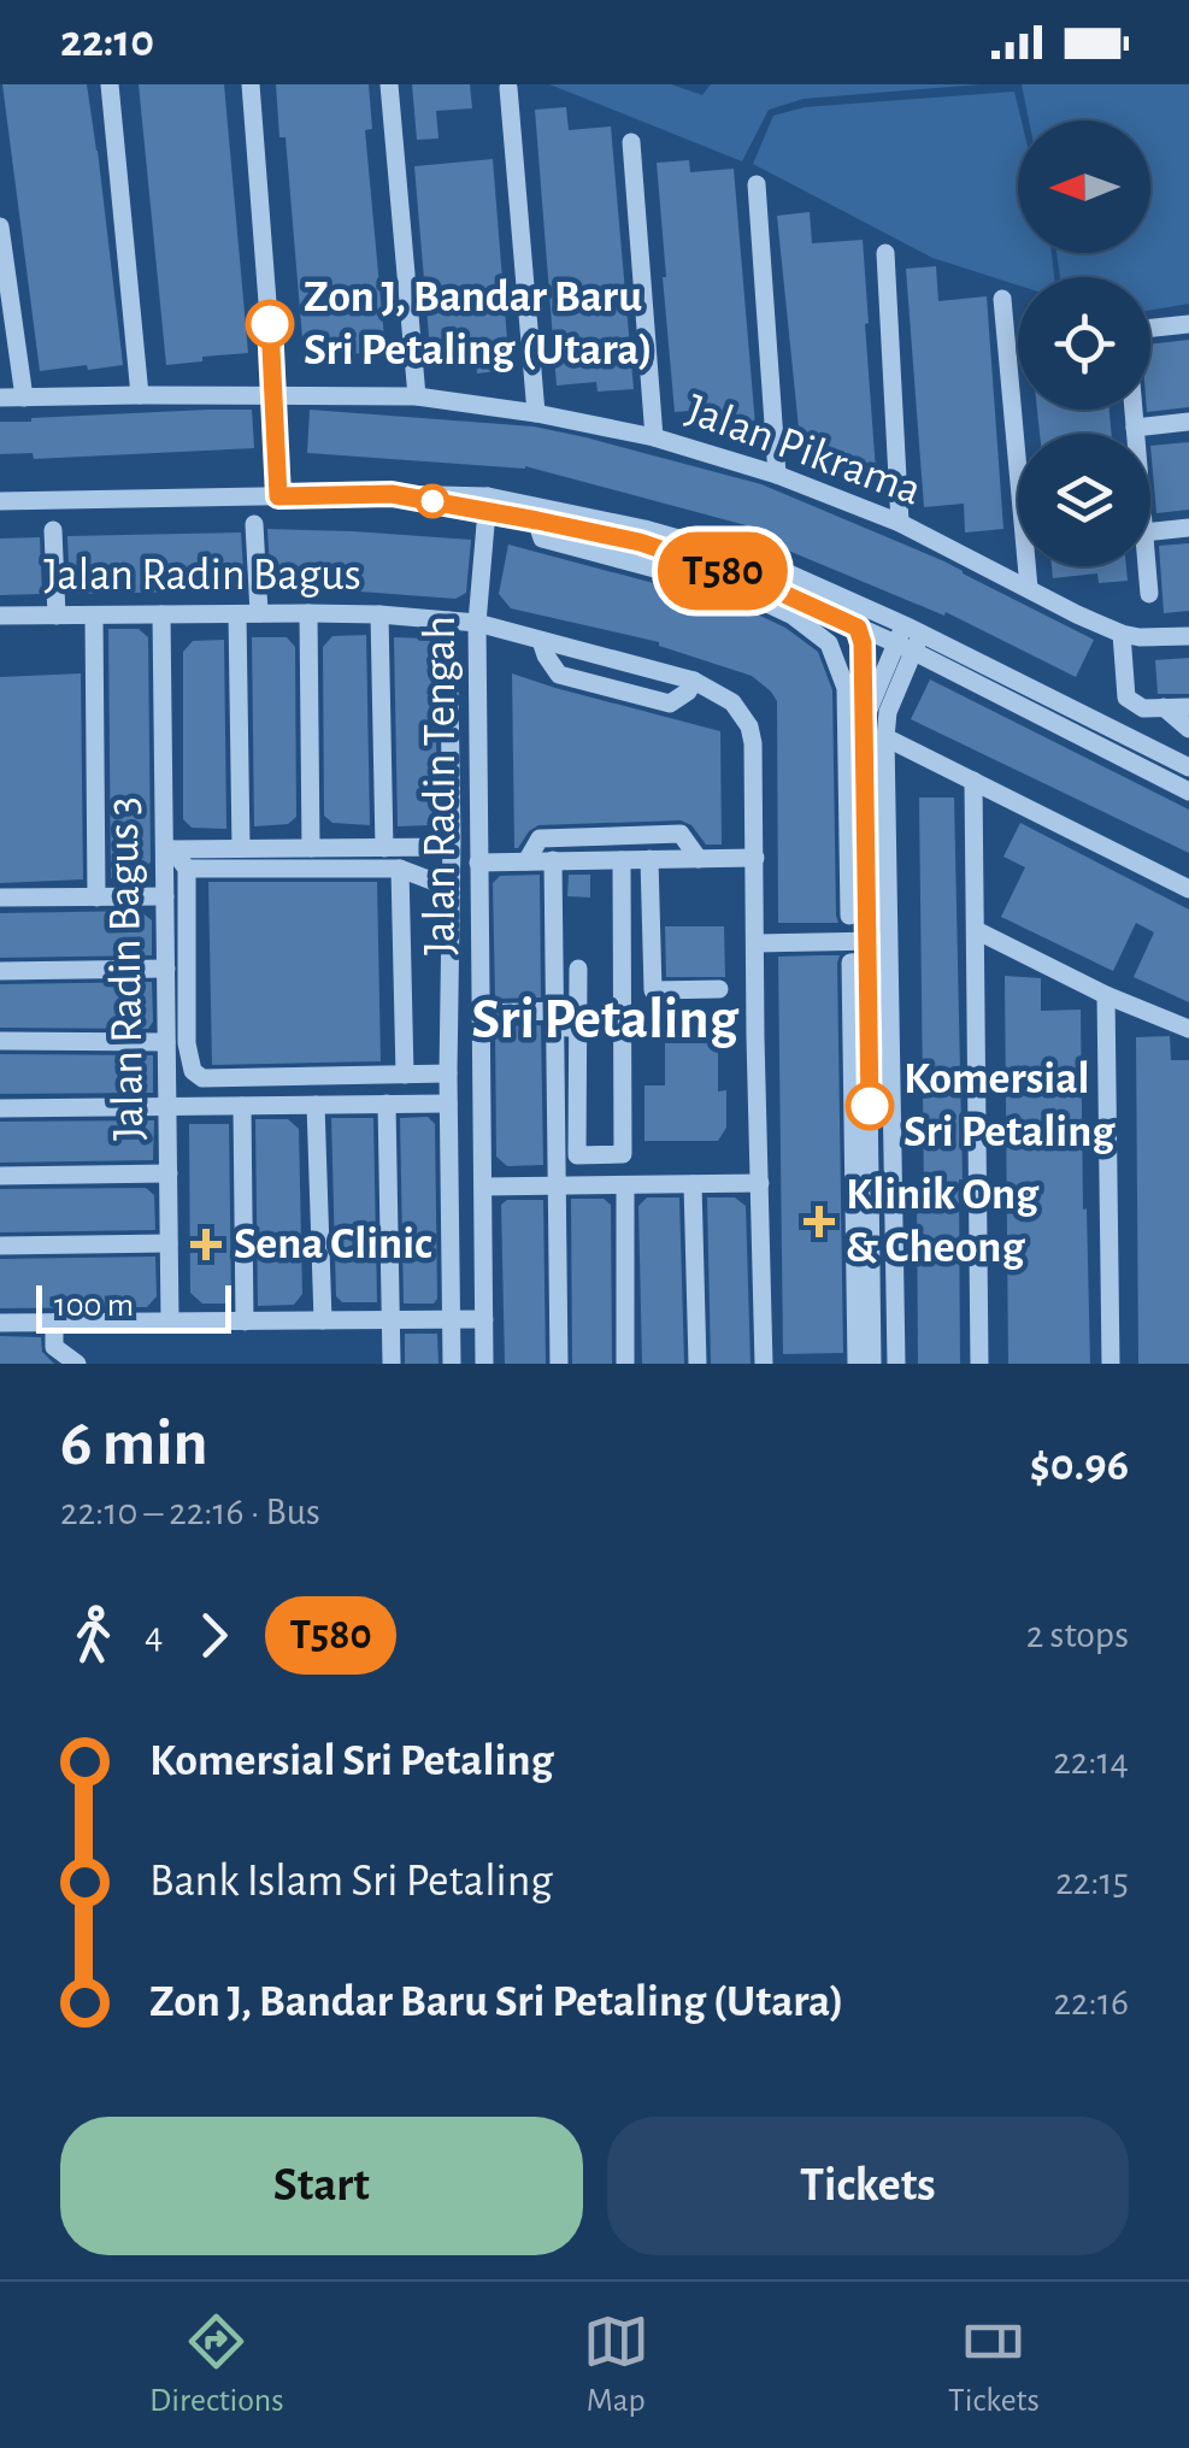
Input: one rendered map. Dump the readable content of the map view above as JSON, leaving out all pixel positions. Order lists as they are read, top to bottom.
{
  "streets": {
    "street": [
      "Jalan Pikrama",
      "Jalan Radin Bagus",
      "Jalan Radin Tengah",
      "Jalan Radin Bagus 3"
    ]
  },
  "crossings": [
    ["Jalan Radin Bagus", "Jalan Radin Tengah"],
    ["Jalan Radin Bagus", "Jalan Radin Bagus 3"]
  ],
  "districts": ["Sri Petaling"],
  "places": {
    "other": ["Zon J, Bandar Baru Sri Petaling (Utara)", "Komersial Sri Petaling"],
    "health": ["Klinik Ong & Cheong", "Sena Clinic"]
  },
  "lines": ["bus line T580"],
  "scale_bar": "100 m",
  "north": "left",
  "page": {
    "status": "22:10",
    "on_map": "T580",
    "scale": "100 m",
    "heading": ["6 min", "22:10 – 22:16 · Bus", "$0.96"],
    "legs": ["4", "T580", "2 stops"],
    "list": [
      {
        "name": "Komersial Sri Petaling",
        "value": "22:14"
      },
      {
        "name": "Bank Islam Sri Petaling",
        "value": "22:15"
      },
      {
        "name": "Zon J, Bandar Baru Sri Petaling (Utara)",
        "value": "22:16"
      }
    ],
    "buttons": ["Start", "Tickets"],
    "tabs": ["Directions", "Map", "Tickets"]
  }
}
